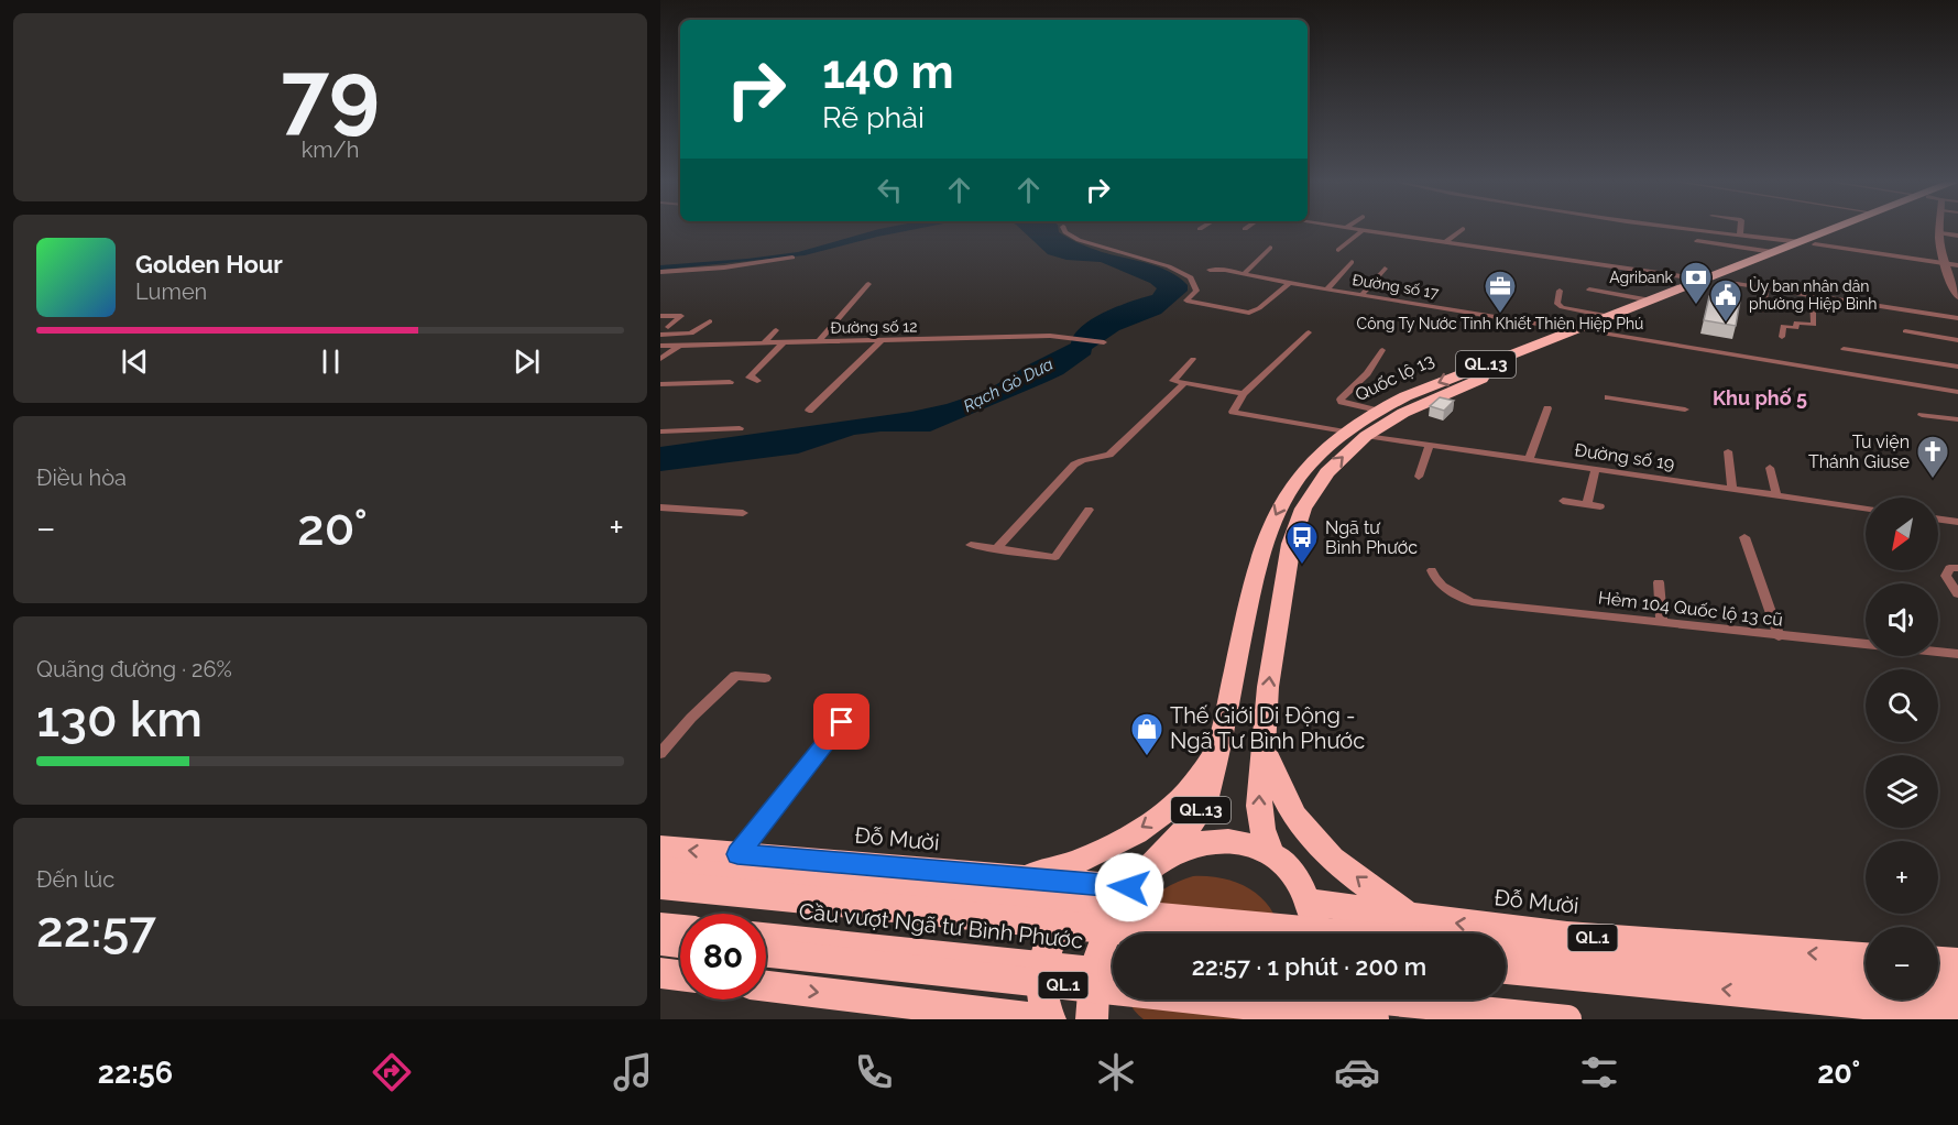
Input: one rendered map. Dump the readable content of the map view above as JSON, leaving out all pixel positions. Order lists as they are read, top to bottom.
{
  "streets": {
    "highway": [
      "QL.13",
      "Quốc lộ 13",
      "Đỗ Mười",
      "Cầu vượt Ngã tư Bình Phước",
      "QL.1"
    ],
    "street": [
      "Đường số 17",
      "Đường số 12",
      "Đường số 19",
      "Hẻm 104 Quốc lộ 13 cũ"
    ]
  },
  "crossings": [
    ["Đường số 17", "Quốc lộ 13"],
    ["QL.13", "Quốc lộ 13"],
    ["QL.13", "Đỗ Mười"],
    ["Quốc lộ 13", "Đường số 19"]
  ],
  "districts": ["Khu phố 5"],
  "water": ["Rạch Gò Dưa"],
  "places": {
    "bank": ["Agribank"],
    "office": ["Công Ty Nước Tinh Khiết Thiên Hiệp Phú"],
    "public building": ["Ủy ban nhân dân phường Hiệp Bình"],
    "church": ["Tu viện Thánh Giuse"],
    "bus stop": ["Ngã tư Bình Phước"],
    "shop": ["Thế Giới Di Động - Ngã Tư Bình Phước"]
  },
  "north": "bottom left",
  "page": {
    "tile": [
      ["79", "km/h"],
      "Điều hòa",
      ["Quãng đường · 26%", "130 km"],
      ["Đến lúc", "22:57"]
    ],
    "turn": ["140 m", "Rẽ phải"],
    "song": ["Golden Hour", "Lumen"],
    "map_buttons": ["+", "−"],
    "heat": ["−", "20°", "+"],
    "limit": "80",
    "trip": "22:57 · 1 phút · 200 m",
    "tabs": ["22:56", "20°"]
  }
}
